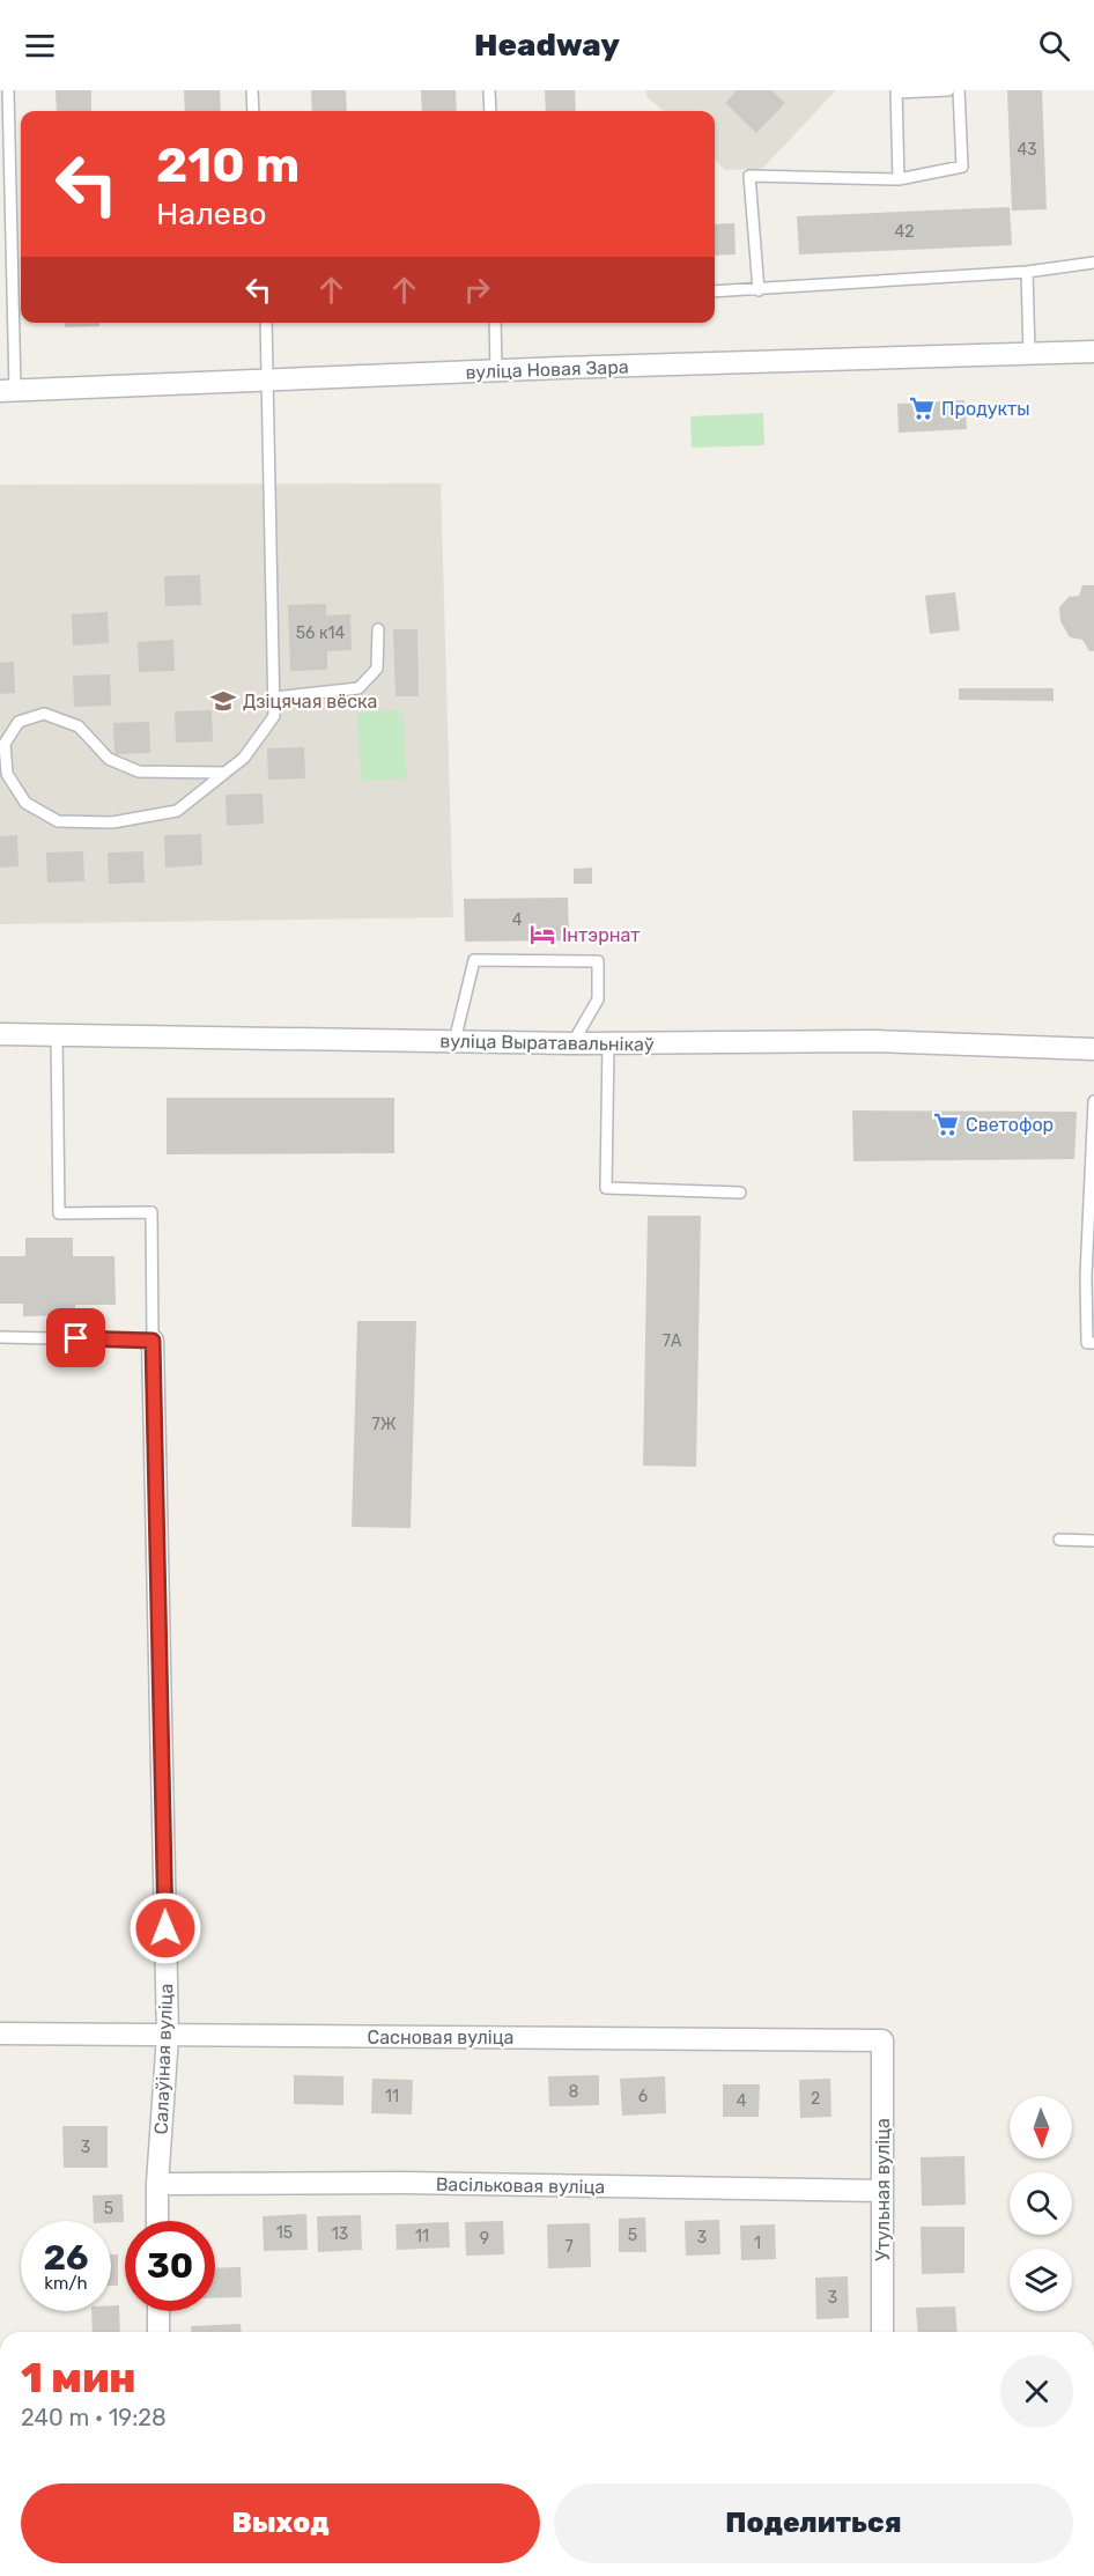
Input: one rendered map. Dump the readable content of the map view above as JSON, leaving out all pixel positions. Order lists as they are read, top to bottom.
{
  "streets": {
    "street": [
      "вуліца Новая Зара",
      "вуліца Выратавальнікаў",
      "Сасновая вуліца",
      "Салаўіная вуліца",
      "Васільковая вуліца",
      "Утульная вуліца"
    ]
  },
  "crossings": [
    ["Сасновая вуліца", "Салаўіная вуліца"],
    ["Сасновая вуліца", "Утульная вуліца"],
    ["Салаўіная вуліца", "Васільковая вуліца"],
    ["Васільковая вуліца", "Утульная вуліца"]
  ],
  "places": {
    "supermarket": ["Продукты", "Светофор"],
    "school or university": ["Дзіцячая вёска"],
    "hotel": ["Інтэрнат"]
  },
  "house_numbers": [
    "43",
    "42",
    "56 к14",
    "4",
    "7А",
    "7Ж",
    "8",
    "11",
    "6",
    "2",
    "4",
    "3",
    "5",
    "15",
    "13",
    "5",
    "11",
    "3",
    "9",
    "1",
    "7",
    "3"
  ],
  "north": "bottom",
  "page": {
    "header": "Headway",
    "turn": ["210 m", "Налево"],
    "speed": "26 km/h",
    "limit": "30",
    "heading": ["1 мин", "240 m · 19:28"],
    "buttons": ["Выход", "Поделиться"]
  }
}
